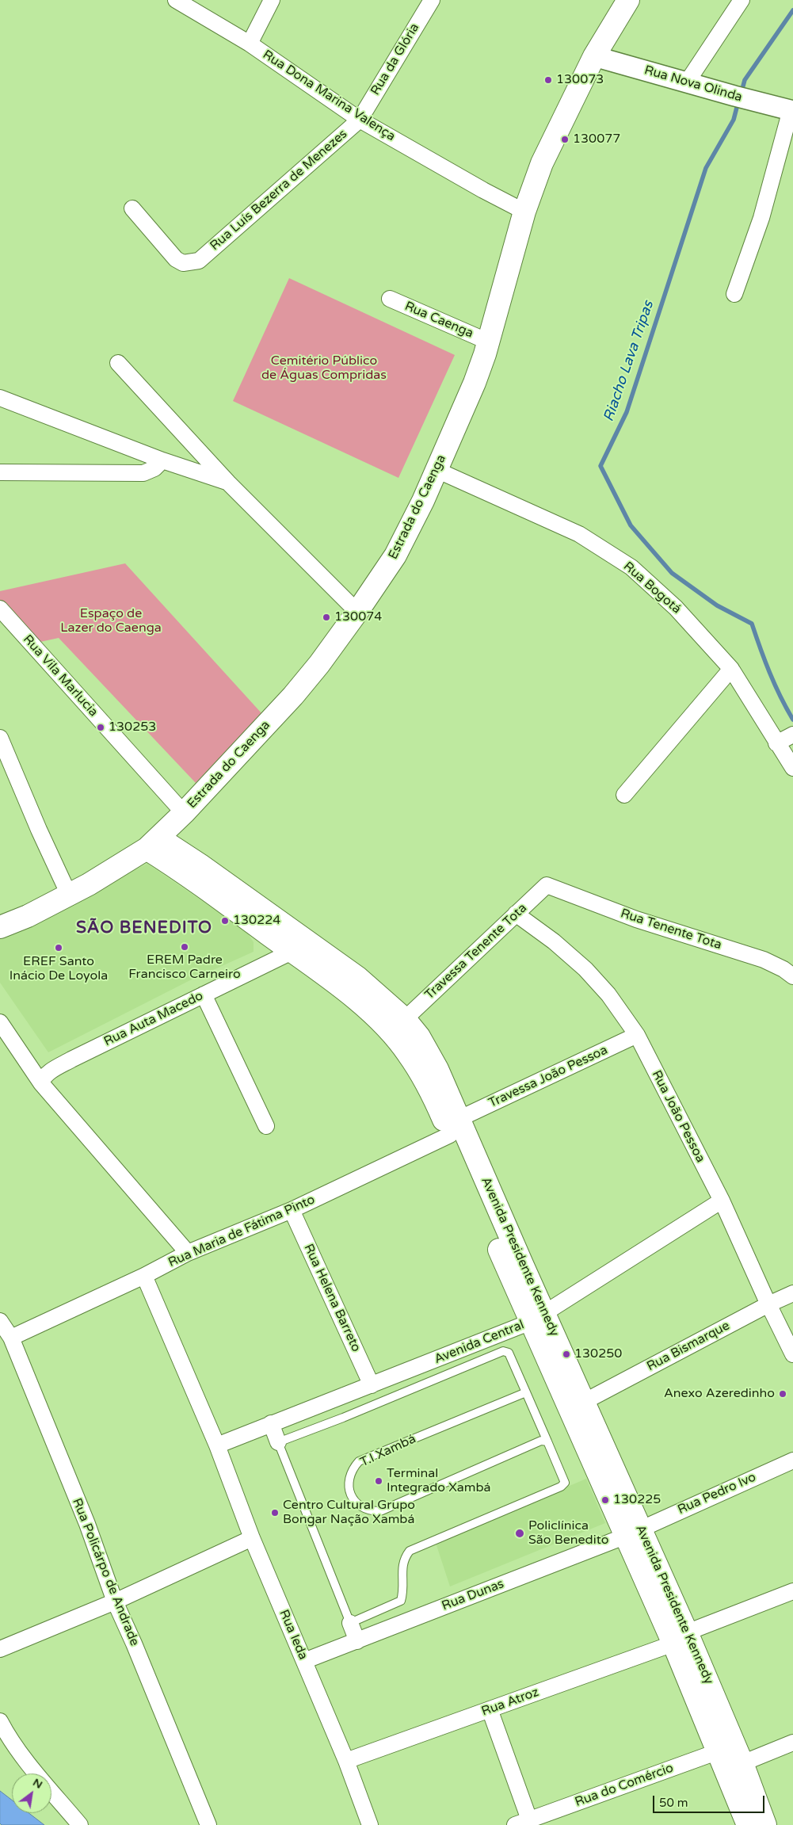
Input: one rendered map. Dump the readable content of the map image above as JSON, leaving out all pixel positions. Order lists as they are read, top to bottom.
{
  "streets": {
    "main road": ["Estrada do Caenga", "Avenida Presidente Kennedy"],
    "street": [
      "Rua da Glória",
      "Rua Nova Olinda",
      "Rua Dona Marina Valença",
      "Rua Luís Bezerra de Menezes",
      "Rua Caenga",
      "Rua Bogotá",
      "Rua Vila Marlucia",
      "Rua Tenente Tota",
      "Travessa Tenente Tota",
      "Rua Auta Macedo",
      "Travessa João Pessoa",
      "Rua João Pessoa",
      "Rua Maria de Fátima Pinto",
      "Rua Helena Barreto",
      "Avenida Central",
      "Rua Bismarque",
      "Rua Pedro Ivo",
      "Rua Policárpo de Andrade",
      "Rua Dunas",
      "Rua Ieda",
      "Rua Atroz",
      "Rua do Comércio"
    ],
    "lane": ["T.I Xambá"]
  },
  "crossings": [
    ["Rua da Glória", "Rua Dona Marina Valença"],
    ["Rua da Glória", "Rua Luís Bezerra de Menezes"],
    ["Rua Nova Olinda", "Estrada do Caenga"],
    ["Rua Dona Marina Valença", "Rua Luís Bezerra de Menezes"],
    ["Rua Dona Marina Valença", "Estrada do Caenga"],
    ["Rua Caenga", "Estrada do Caenga"],
    ["Estrada do Caenga", "Rua Bogotá"],
    ["Estrada do Caenga", "Rua Vila Marlucia"],
    ["Estrada do Caenga", "Avenida Presidente Kennedy"],
    ["Rua Tenente Tota", "Travessa Tenente Tota"],
    ["Travessa Tenente Tota", "Rua João Pessoa"],
    ["Travessa Tenente Tota", "Avenida Presidente Kennedy"],
    ["Rua Auta Macedo", "Avenida Presidente Kennedy"],
    ["Travessa João Pessoa", "Rua João Pessoa"],
    ["Travessa João Pessoa", "Rua Maria de Fátima Pinto"],
    ["Travessa João Pessoa", "Avenida Presidente Kennedy"],
    ["Rua João Pessoa", "Avenida Central"],
    ["Rua João Pessoa", "Rua Bismarque"],
    ["Rua Maria de Fátima Pinto", "Avenida Presidente Kennedy"],
    ["Rua Maria de Fátima Pinto", "Rua Helena Barreto"],
    ["Rua Maria de Fátima Pinto", "Rua Policárpo de Andrade"],
    ["Rua Maria de Fátima Pinto", "Rua Ieda"],
    ["Avenida Presidente Kennedy", "Avenida Central"],
    ["Avenida Presidente Kennedy", "Rua Bismarque"],
    ["Avenida Presidente Kennedy", "Rua Pedro Ivo"],
    ["Avenida Presidente Kennedy", "Rua Dunas"],
    ["Avenida Presidente Kennedy", "Rua Atroz"],
    ["Avenida Presidente Kennedy", "Rua do Comércio"],
    ["Rua Helena Barreto", "Avenida Central"],
    ["Avenida Central", "Rua Ieda"],
    ["Rua Pedro Ivo", "Rua Dunas"],
    ["Rua Dunas", "Rua Ieda"],
    ["Rua Ieda", "Rua Atroz"],
    ["Rua Atroz", "Rua do Comércio"]
  ],
  "districts": ["SÃO BENEDITO"],
  "water": ["Riacho Lava Tripas"],
  "parks": ["Cemitério Público de Águas Compridas", "Espaço de Lazer do Caenga"],
  "places": [
    "130073",
    "130077",
    "130074",
    "130253",
    "130224",
    "EREM Padre Francisco Carneiro",
    "EREF Santo Inácio De Loyola",
    "130250",
    "Anexo Azeredinho",
    "Terminal Integrado Xambá",
    "130225",
    "Centro Cultural Grupo Bongar Nação Xambá",
    "Policlínica São Benedito"
  ],
  "scale_bar": "50 m",
  "north": "top right"
}
